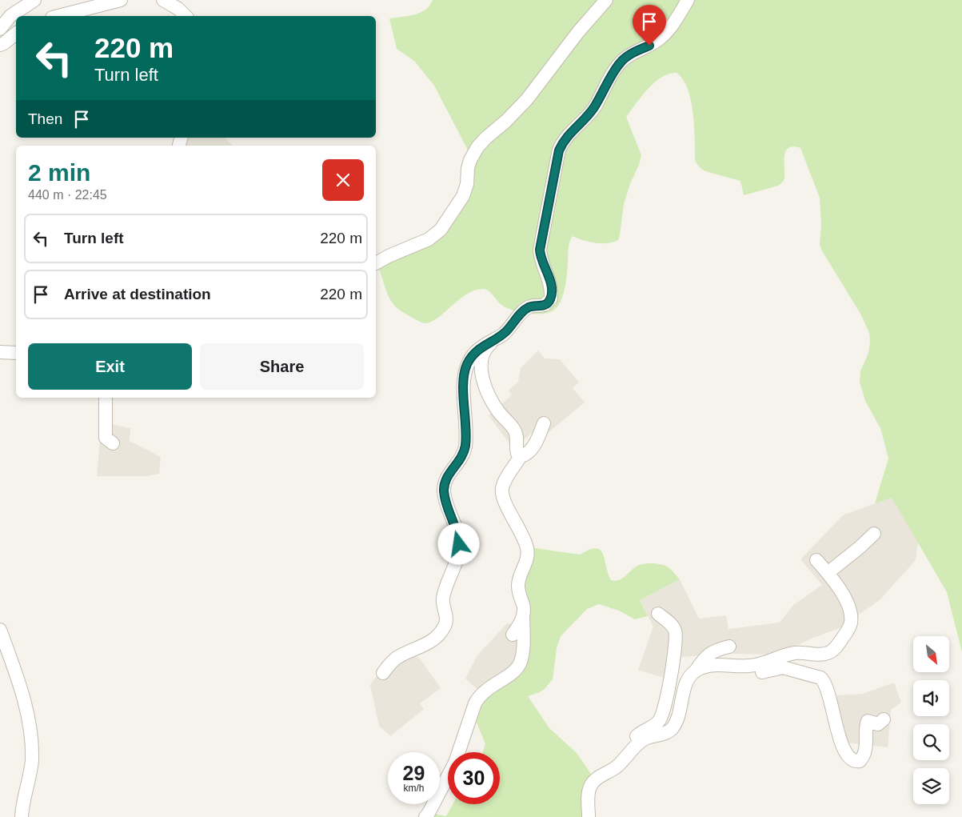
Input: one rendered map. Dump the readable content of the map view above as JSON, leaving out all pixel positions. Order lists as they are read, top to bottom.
{
  "north": "bottom right",
  "page": {
    "turn": ["220 m", "Turn left"],
    "then": "Then",
    "heading": ["2 min", "440 m · 22:45"],
    "list": [
      {
        "name": "Turn left",
        "value": "220 m"
      },
      {
        "name": "Arrive at destination",
        "value": "220 m"
      }
    ],
    "buttons": ["Exit", "Share"],
    "speed": "29 km/h",
    "limit": "30"
  }
}
